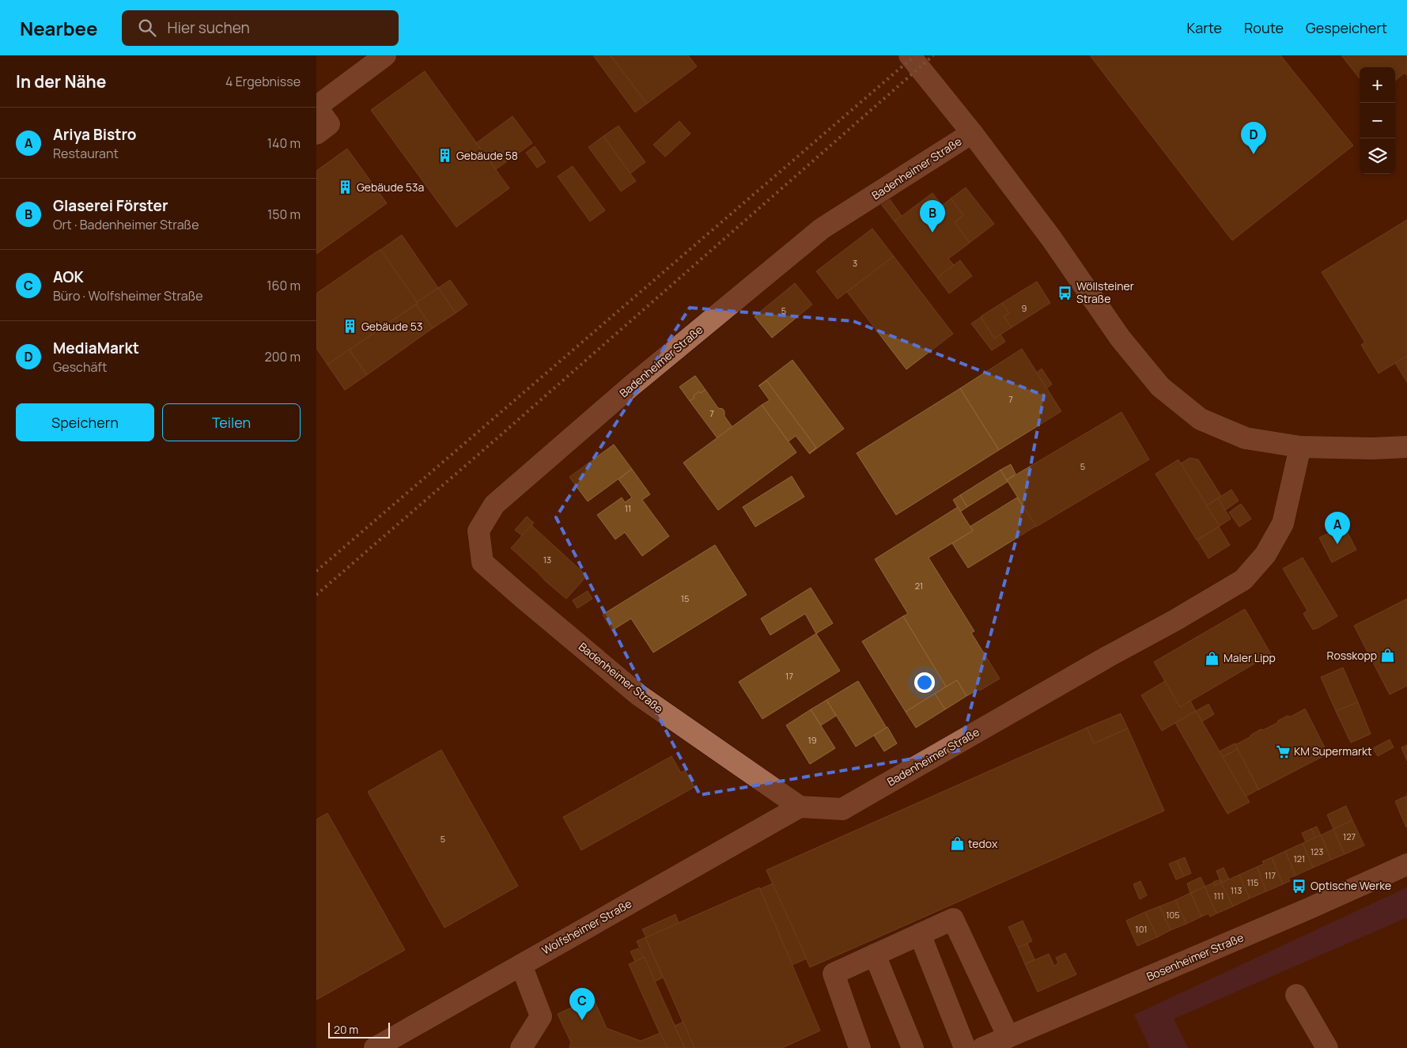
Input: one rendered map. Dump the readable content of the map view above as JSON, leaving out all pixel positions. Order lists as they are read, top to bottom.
{
  "streets": {
    "street": ["Badenheimer Straße", "Wolfsheimer Straße", "Bosenheimer Straße"]
  },
  "crossings": [
    ["Badenheimer Straße", "Wolfsheimer Straße"]
  ],
  "places": {
    "building": ["Gebäude 58", "Gebäude 53a", "Gebäude 53"],
    "bus stop": ["Wöllsteiner Straße", "Optische Werke"],
    "shop": ["Rosskopp", "Maler Lipp", "tedox"],
    "supermarket": ["KM Supermarkt"]
  },
  "house_numbers": [
    "3",
    "9",
    "5",
    "7",
    "7",
    "5",
    "11",
    "13",
    "21",
    "15",
    "17",
    "19",
    "127",
    "5",
    "123",
    "121",
    "117",
    "115",
    "113",
    "111",
    "105",
    "101"
  ],
  "scale_bar": "20 m",
  "page": {
    "header": "Nearbee",
    "search": "Hier suchen",
    "nav": ["Karte", "Route", "Gespeichert"],
    "heading": ["In der Nähe", "4 Ergebnisse"],
    "map_buttons": ["+", "−"],
    "list": [
      {
        "mark": "A",
        "name": "Ariya Bistro",
        "note": "Restaurant",
        "value": "140 m"
      },
      {
        "mark": "B",
        "name": "Glaserei Förster",
        "note": "Ort · Badenheimer Straße",
        "value": "150 m"
      },
      {
        "mark": "C",
        "name": "AOK",
        "note": "Büro · Wolfsheimer Straße",
        "value": "160 m"
      },
      {
        "mark": "D",
        "name": "MediaMarkt",
        "note": "Geschäft",
        "value": "200 m"
      }
    ],
    "pins": [
      "D",
      "B",
      "A",
      "C"
    ],
    "buttons": ["Speichern", "Teilen"],
    "scale": "20 m"
  }
}
